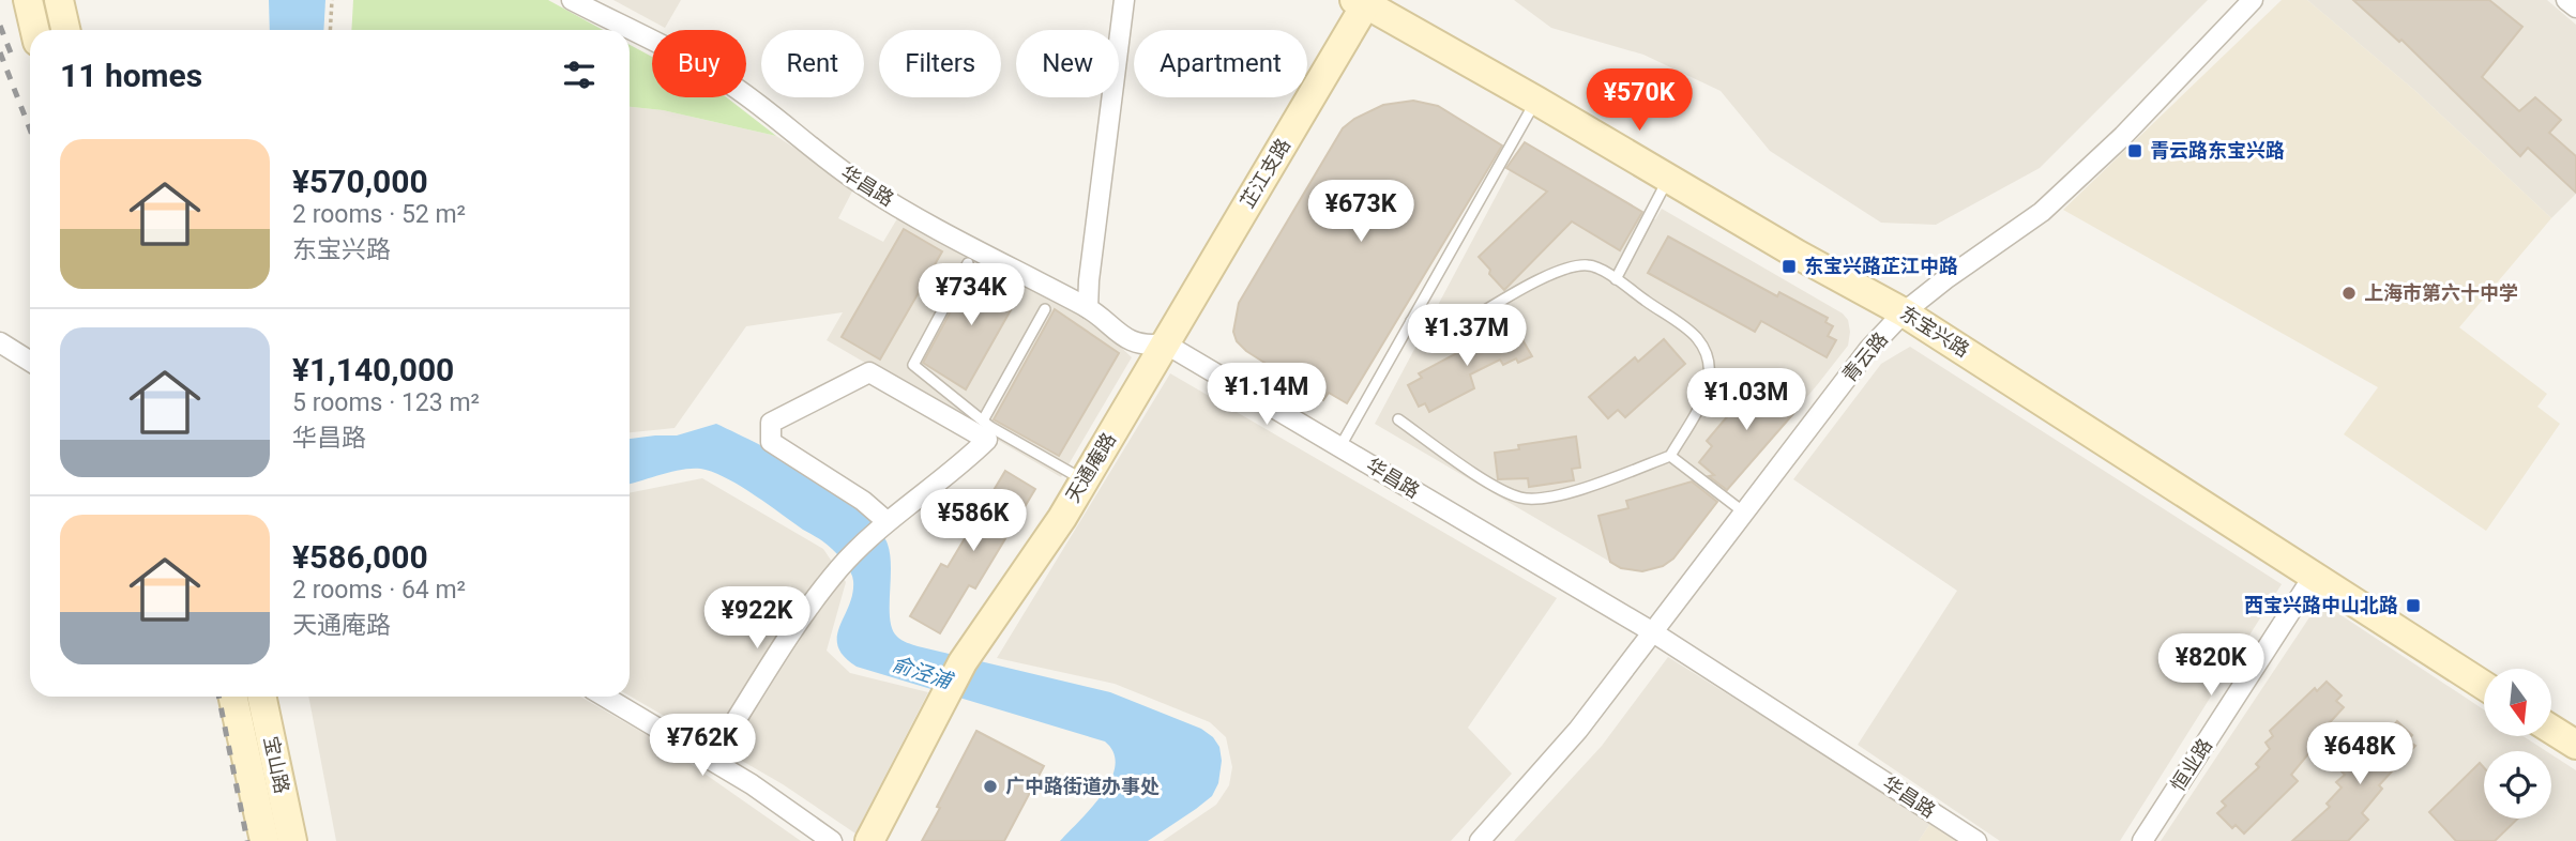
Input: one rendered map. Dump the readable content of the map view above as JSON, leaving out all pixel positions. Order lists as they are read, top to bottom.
{
  "streets": {
    "street": [
      "芷江支路",
      "华昌路",
      "东宝兴路",
      "青云路",
      "天通庵路",
      "宝山路",
      "恒业路"
    ]
  },
  "crossings": [
    ["芷江支路", "华昌路"],
    ["芷江支路", "东宝兴路"],
    ["芷江支路", "天通庵路"],
    ["华昌路", "青云路"],
    ["华昌路", "天通庵路"],
    ["东宝兴路", "青云路"],
    ["东宝兴路", "恒业路"]
  ],
  "water": ["俞泾浦"],
  "places": {
    "transit": ["青云路东宝兴路", "东宝兴路芷江中路", "西宝兴路中山北路"],
    "other": ["上海市第六十中学", "广中路街道办事处"]
  },
  "north": "bottom",
  "page": {
    "chip": [
      "Buy",
      "Rent",
      "Filters",
      "New",
      "Apartment"
    ],
    "heading": "11 homes",
    "price": [
      "¥570K",
      "¥673K",
      "¥734K",
      "¥1.37M",
      "¥1.14M",
      "¥1.03M",
      "¥586K",
      "¥922K",
      "¥820K",
      "¥762K",
      "¥648K"
    ],
    "list": [
      {
        "name": "¥570,000",
        "note": "2 rooms · 52 m² · 东宝兴路"
      },
      {
        "name": "¥1,140,000",
        "note": "5 rooms · 123 m² · 华昌路"
      },
      {
        "name": "¥586,000",
        "note": "2 rooms · 64 m² · 天通庵路"
      }
    ]
  }
}
